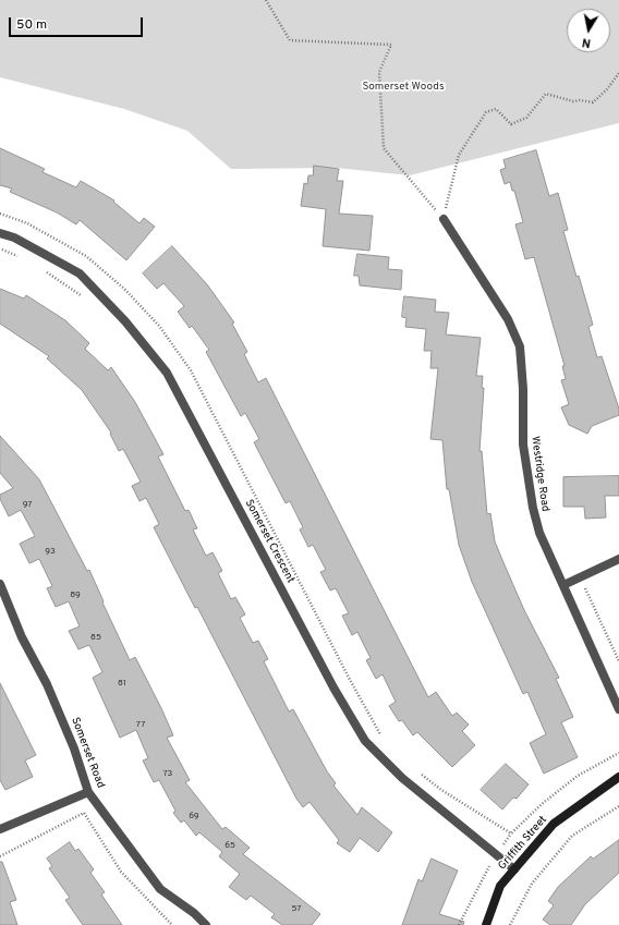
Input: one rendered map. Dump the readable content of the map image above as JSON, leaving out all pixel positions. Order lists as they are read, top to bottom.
{
  "streets": {
    "street": [
      "Westridge Road",
      "Somerset Crescent",
      "Somerset Road",
      "Griffith Street"
    ]
  },
  "crossings": [
    ["Somerset Crescent", "Griffith Street"]
  ],
  "parks": ["Somerset Woods"],
  "house_numbers": [
    "97",
    "93",
    "89",
    "85",
    "81",
    "77",
    "73",
    "69",
    "65",
    "57"
  ],
  "scale_bar": "50 m",
  "north": "bottom"
}
